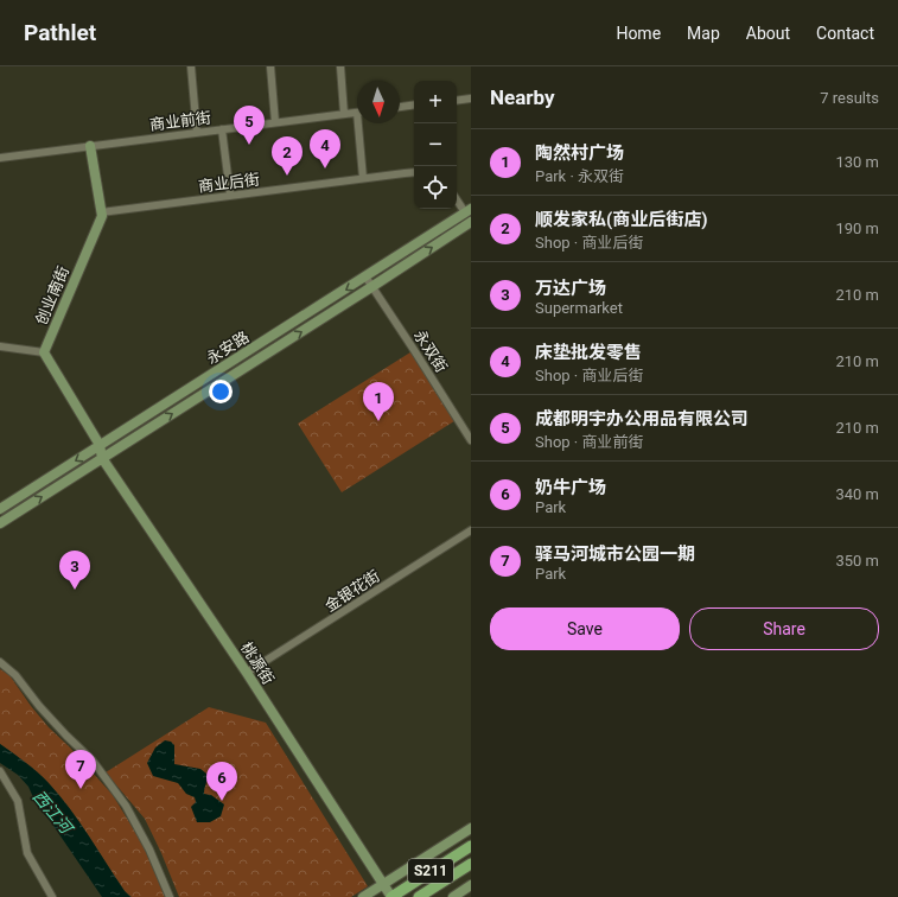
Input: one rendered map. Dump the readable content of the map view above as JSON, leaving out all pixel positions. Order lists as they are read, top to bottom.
{
  "streets": {
    "main road": ["S211"],
    "street": [
      "商业前街",
      "商业后街",
      "创业南街",
      "永安路",
      "永双街",
      "金银花街",
      "桃源街"
    ]
  },
  "crossings": [
    ["商业前街", "创业南街"],
    ["商业后街", "创业南街"],
    ["永安路", "永双街"],
    ["永安路", "桃源街"],
    ["金银花街", "桃源街"],
    ["桃源街", "S211"]
  ],
  "water": ["西江河"],
  "north": "bottom",
  "page": {
    "header": "Pathlet",
    "nav": [
      "Home",
      "Map",
      "About",
      "Contact"
    ],
    "heading": ["Nearby", "7 results"],
    "map_buttons": ["+", "−"],
    "pins": [
      "5",
      "4",
      "2",
      "1",
      "3",
      "7",
      "6"
    ],
    "list": [
      {
        "mark": "1",
        "name": "陶然村广场",
        "note": "Park · 永双街",
        "value": "130 m"
      },
      {
        "mark": "2",
        "name": "顺发家私(商业后街店)",
        "note": "Shop · 商业后街",
        "value": "190 m"
      },
      {
        "mark": "3",
        "name": "万达广场",
        "note": "Supermarket",
        "value": "210 m"
      },
      {
        "mark": "4",
        "name": "床垫批发零售",
        "note": "Shop · 商业后街",
        "value": "210 m"
      },
      {
        "mark": "5",
        "name": "成都明宇办公用品有限公司",
        "note": "Shop · 商业前街",
        "value": "210 m"
      },
      {
        "mark": "6",
        "name": "奶牛广场",
        "note": "Park",
        "value": "340 m"
      },
      {
        "mark": "7",
        "name": "驿马河城市公园一期",
        "note": "Park",
        "value": "350 m"
      }
    ],
    "buttons": ["Save", "Share"]
  }
}
